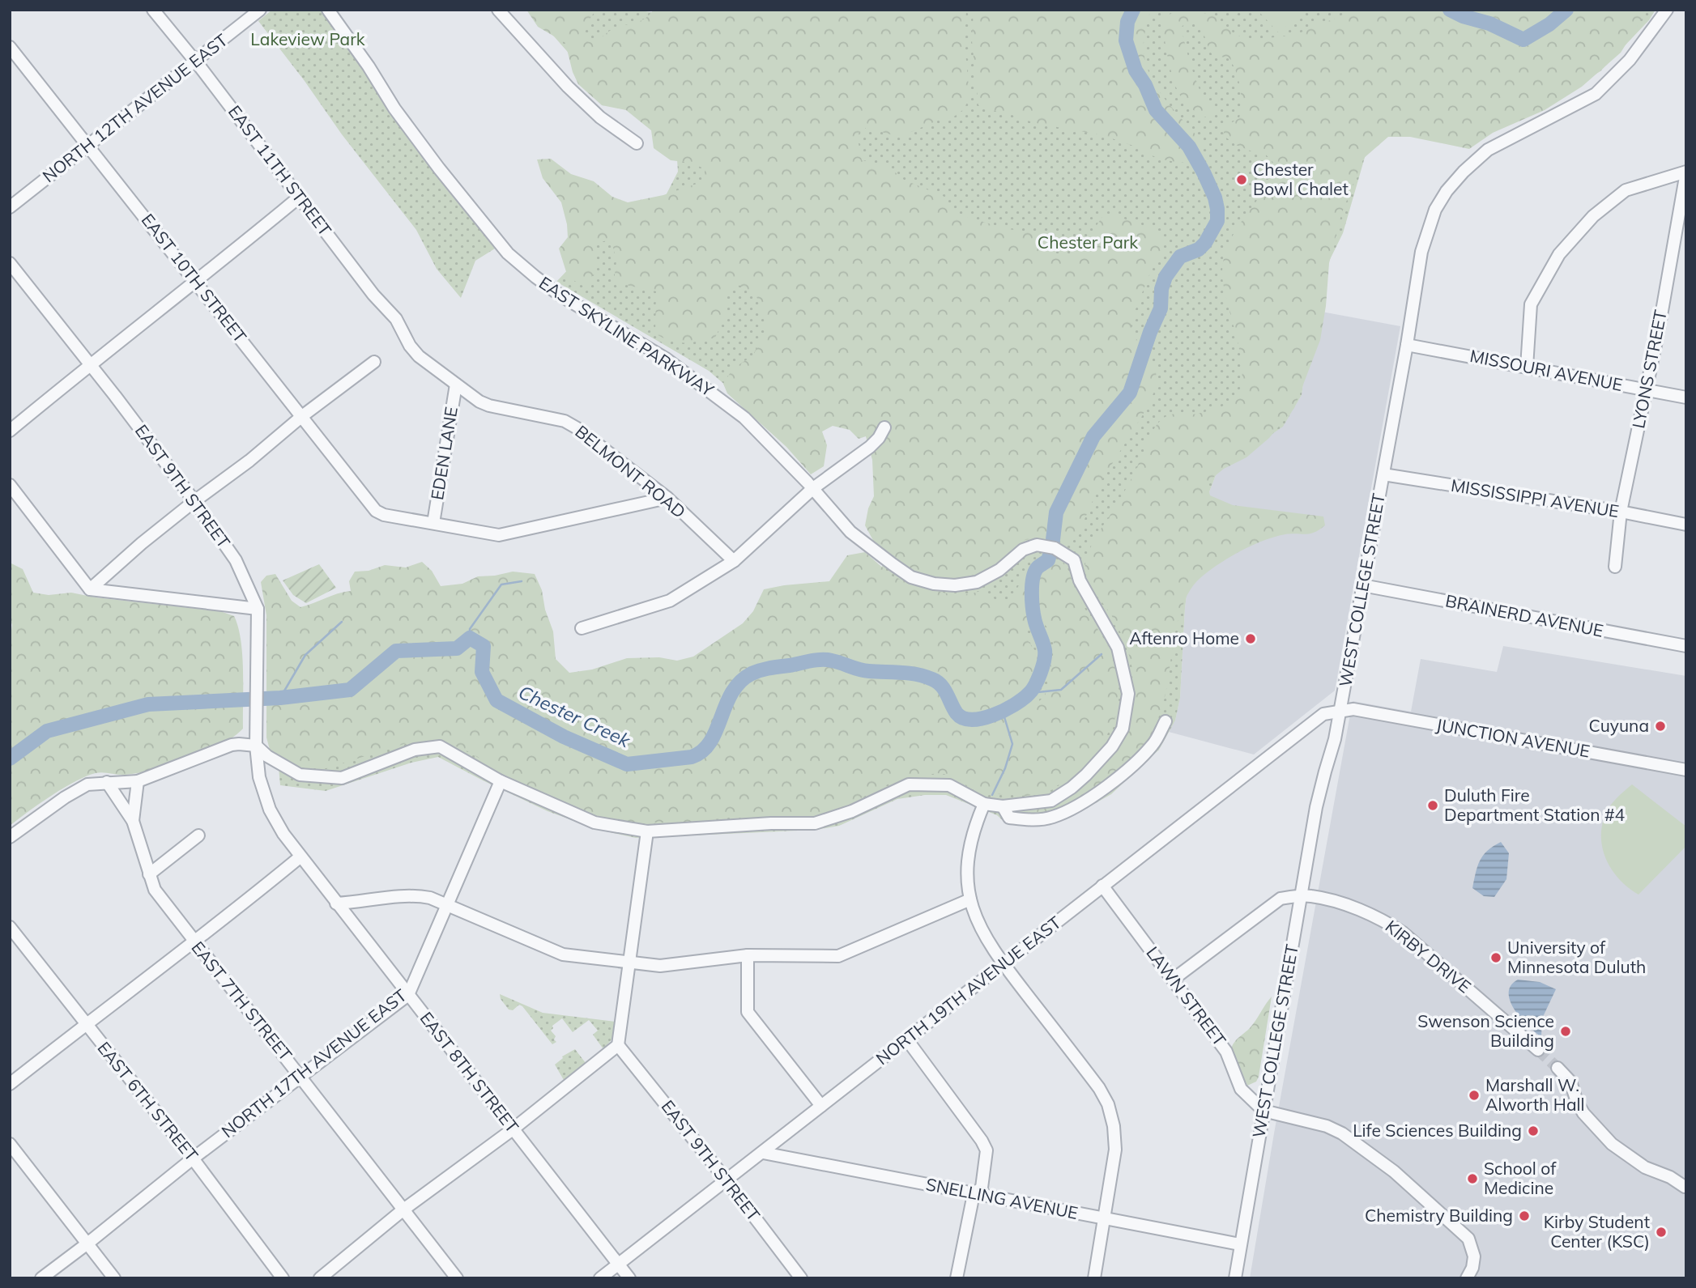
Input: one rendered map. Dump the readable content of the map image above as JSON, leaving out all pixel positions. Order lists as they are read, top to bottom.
{
  "streets": {
    "street": [
      "NORTH 12TH AVENUE EAST",
      "EAST 11TH STREET",
      "EAST 10TH STREET",
      "EAST SKYLINE PARKWAY",
      "LYONS STREET",
      "MISSOURI AVENUE",
      "EDEN LANE",
      "BELMONT ROAD",
      "EAST 9TH STREET",
      "MISSISSIPPI AVENUE",
      "WEST COLLEGE STREET",
      "BRAINERD AVENUE",
      "JUNCTION AVENUE",
      "KIRBY DRIVE",
      "NORTH 19TH AVENUE EAST",
      "LAWN STREET",
      "EAST 7TH STREET",
      "NORTH 17TH AVENUE EAST",
      "EAST 8TH STREET",
      "EAST 6TH STREET",
      "SNELLING AVENUE"
    ]
  },
  "crossings": [
    ["NORTH 12TH AVENUE EAST", "EAST 11TH STREET"],
    ["NORTH 12TH AVENUE EAST", "EAST 10TH STREET"],
    ["EAST 11TH STREET", "BELMONT ROAD"],
    ["EAST 10TH STREET", "EDEN LANE"],
    ["LYONS STREET", "MISSOURI AVENUE"],
    ["LYONS STREET", "MISSISSIPPI AVENUE"],
    ["MISSOURI AVENUE", "WEST COLLEGE STREET"],
    ["EDEN LANE", "BELMONT ROAD"],
    ["EAST 9TH STREET", "NORTH 19TH AVENUE EAST"],
    ["EAST 9TH STREET", "EAST 8TH STREET"],
    ["MISSISSIPPI AVENUE", "WEST COLLEGE STREET"],
    ["WEST COLLEGE STREET", "BRAINERD AVENUE"],
    ["WEST COLLEGE STREET", "JUNCTION AVENUE"],
    ["WEST COLLEGE STREET", "KIRBY DRIVE"],
    ["WEST COLLEGE STREET", "NORTH 19TH AVENUE EAST"],
    ["WEST COLLEGE STREET", "LAWN STREET"],
    ["WEST COLLEGE STREET", "SNELLING AVENUE"],
    ["JUNCTION AVENUE", "NORTH 19TH AVENUE EAST"],
    ["NORTH 19TH AVENUE EAST", "LAWN STREET"],
    ["NORTH 19TH AVENUE EAST", "EAST 8TH STREET"],
    ["NORTH 19TH AVENUE EAST", "SNELLING AVENUE"],
    ["EAST 7TH STREET", "NORTH 17TH AVENUE EAST"],
    ["NORTH 17TH AVENUE EAST", "EAST 8TH STREET"],
    ["NORTH 17TH AVENUE EAST", "EAST 6TH STREET"]
  ],
  "water": ["Chester Creek"],
  "parks": ["Lakeview Park", "Chester Park"],
  "places": [
    "Chester Bowl Chalet",
    "Aftenro Home",
    "Cuyuna",
    "Duluth Fire Department Station #4",
    "University of Minnesota Duluth",
    "Swenson Science Building",
    "Marshall W. Alworth Hall",
    "Life Sciences Building",
    "School of Medicine",
    "Chemistry Building",
    "Kirby Student Center (KSC)"
  ]
}
